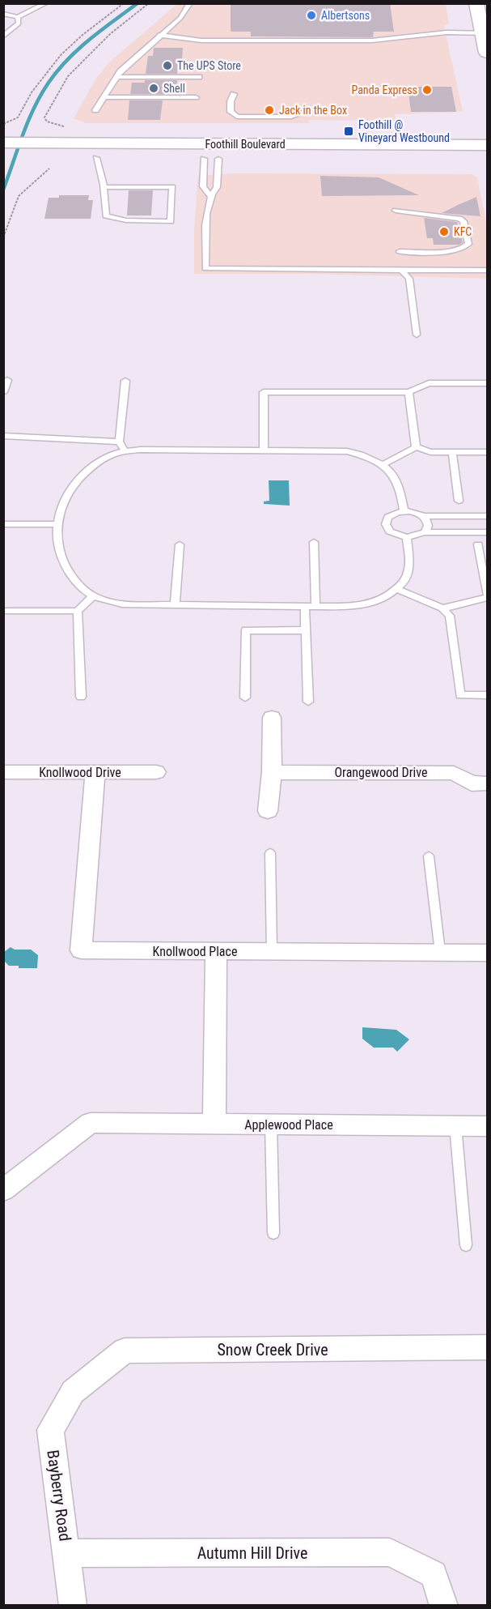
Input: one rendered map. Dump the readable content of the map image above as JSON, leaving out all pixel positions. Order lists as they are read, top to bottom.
{
  "streets": {
    "main road": ["Foothill Boulevard"],
    "street": [
      "Knollwood Drive",
      "Orangewood Drive",
      "Knollwood Place",
      "Applewood Place",
      "Snow Creek Drive",
      "Bayberry Road",
      "Autumn Hill Drive"
    ]
  },
  "crossings": [
    ["Knollwood Drive", "Knollwood Place"],
    ["Snow Creek Drive", "Bayberry Road"],
    ["Bayberry Road", "Autumn Hill Drive"]
  ],
  "places": {
    "other": [
      "Albertsons",
      "The UPS Store",
      "Shell",
      "Panda Express",
      "Jack in the Box",
      "KFC"
    ],
    "transit": ["Foothill @ Vineyard Westbound"]
  }
}
